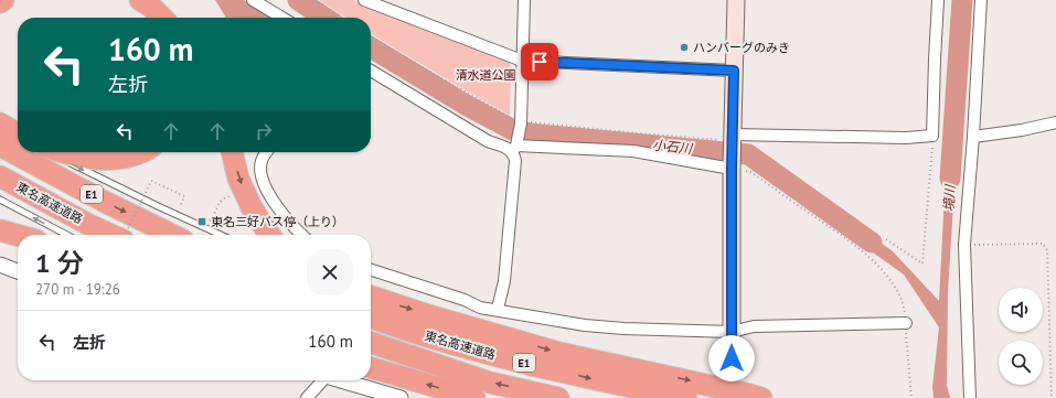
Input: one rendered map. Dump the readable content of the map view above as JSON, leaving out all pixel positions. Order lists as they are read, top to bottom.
{
  "streets": {
    "highway": ["E1", "東名高速道路"]
  },
  "water": ["小石川", "境川"],
  "parks": ["清水道公園"],
  "places": {
    "other": ["ハンバーグのみき"],
    "transit": ["東名三好バス停（上り）"]
  },
  "page": {
    "turn": ["160 m", "左折"],
    "heading": ["1 分", "270 m · 19:26"],
    "list": [
      {
        "name": "左折",
        "value": "160 m"
      }
    ]
  }
}
